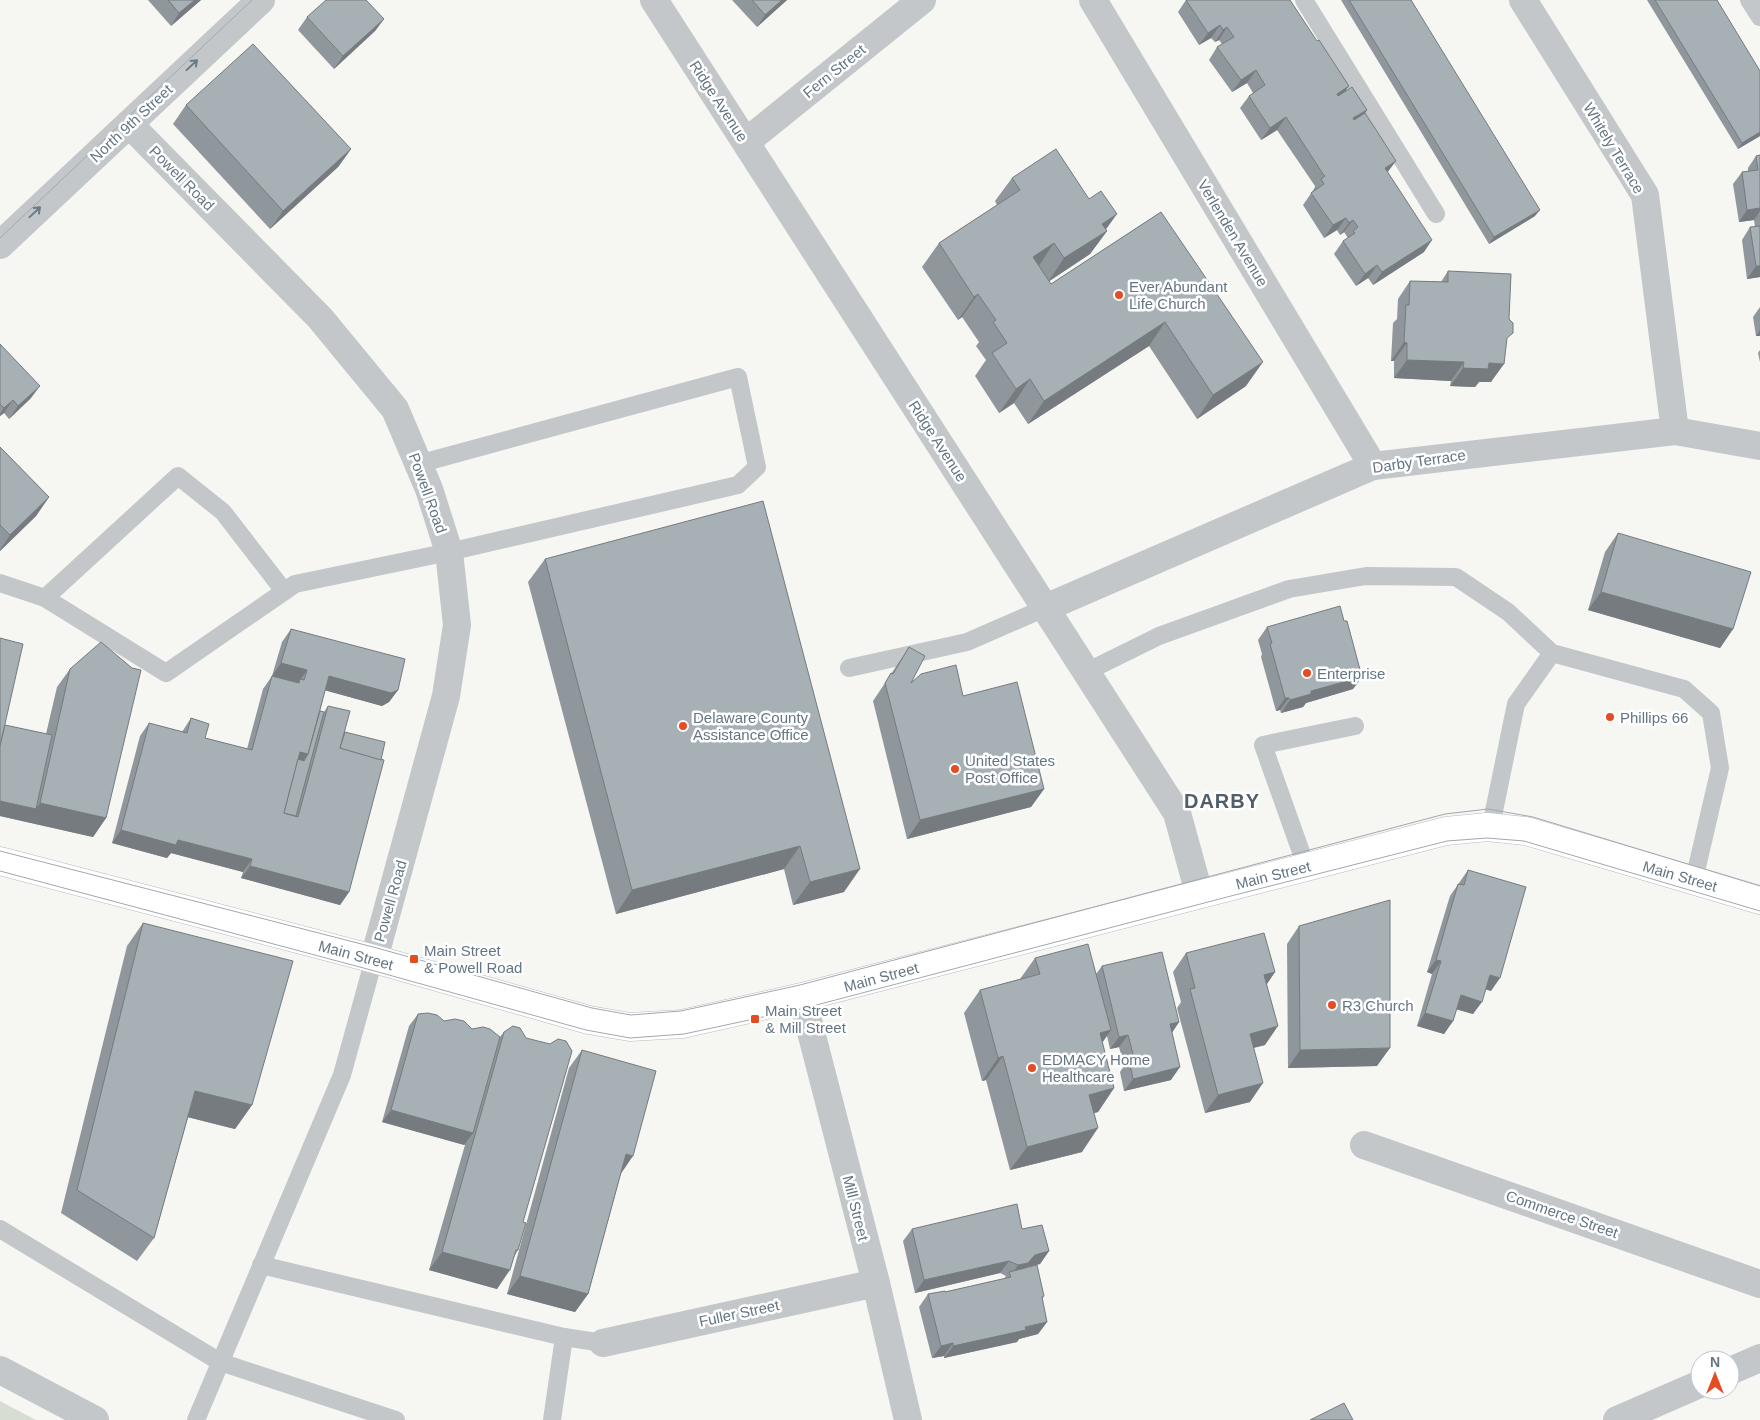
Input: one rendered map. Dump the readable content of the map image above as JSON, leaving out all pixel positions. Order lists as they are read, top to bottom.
{
  "streets": {
    "main road": ["Main Street"],
    "street": [
      "Fern Street",
      "Ridge Avenue",
      "North 9th Street",
      "Whitely Terrace",
      "Powell Road",
      "Verlenden Avenue",
      "Darby Terrace",
      "Mill Street",
      "Commerce Street",
      "Fuller Street"
    ]
  },
  "crossings": [
    ["Fern Street", "Ridge Avenue"],
    ["Ridge Avenue", "Darby Terrace"],
    ["Ridge Avenue", "Main Street"],
    ["North 9th Street", "Powell Road"],
    ["Whitely Terrace", "Darby Terrace"],
    ["Powell Road", "Main Street"],
    ["Verlenden Avenue", "Darby Terrace"],
    ["Main Street", "Mill Street"],
    ["Mill Street", "Fuller Street"]
  ],
  "one_way": ["North 9th Street"],
  "districts": ["DARBY"],
  "places": {
    "other": [
      "Ever Abundant Life Church",
      "Enterprise",
      "Phillips 66",
      "Delaware County Assistance Office",
      "United States Post Office",
      "R3 Church",
      "EDMACY Home Healthcare"
    ],
    "transit": ["Main Street & Powell Road", "Main Street & Mill Street"]
  },
  "north": "top"
}
